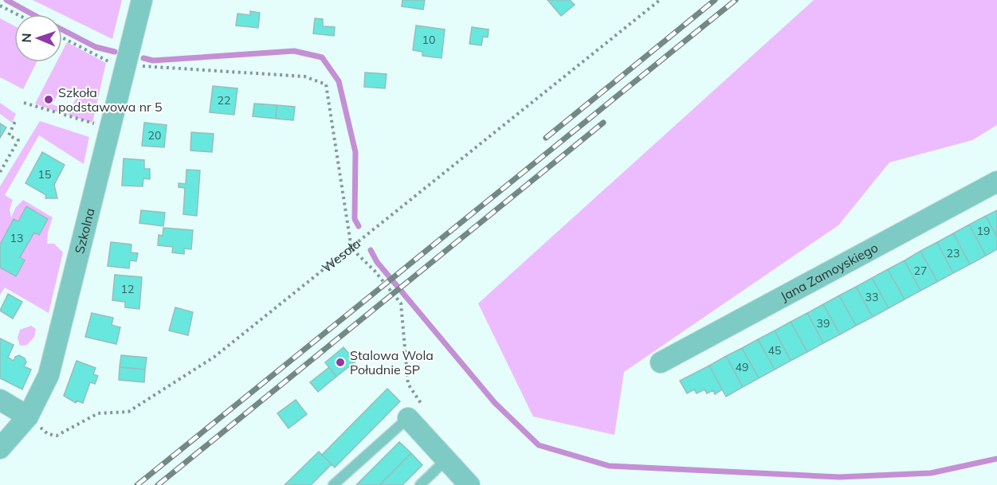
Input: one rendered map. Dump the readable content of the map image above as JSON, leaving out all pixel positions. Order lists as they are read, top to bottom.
{
  "streets": {
    "street": ["Szkolna", "Jana Zamoyskiego"],
    "path": ["Wesoła"]
  },
  "crossings": [
    ["Szkolna", "Wesoła"]
  ],
  "places": ["Szkoła podstawowa nr 5", "Stalowa Wola Południe SP"],
  "house_numbers": [
    "10",
    "22",
    "20",
    "15",
    "19",
    "13",
    "23",
    "27",
    "12",
    "33",
    "39",
    "45",
    "49"
  ],
  "north": "left"
}
